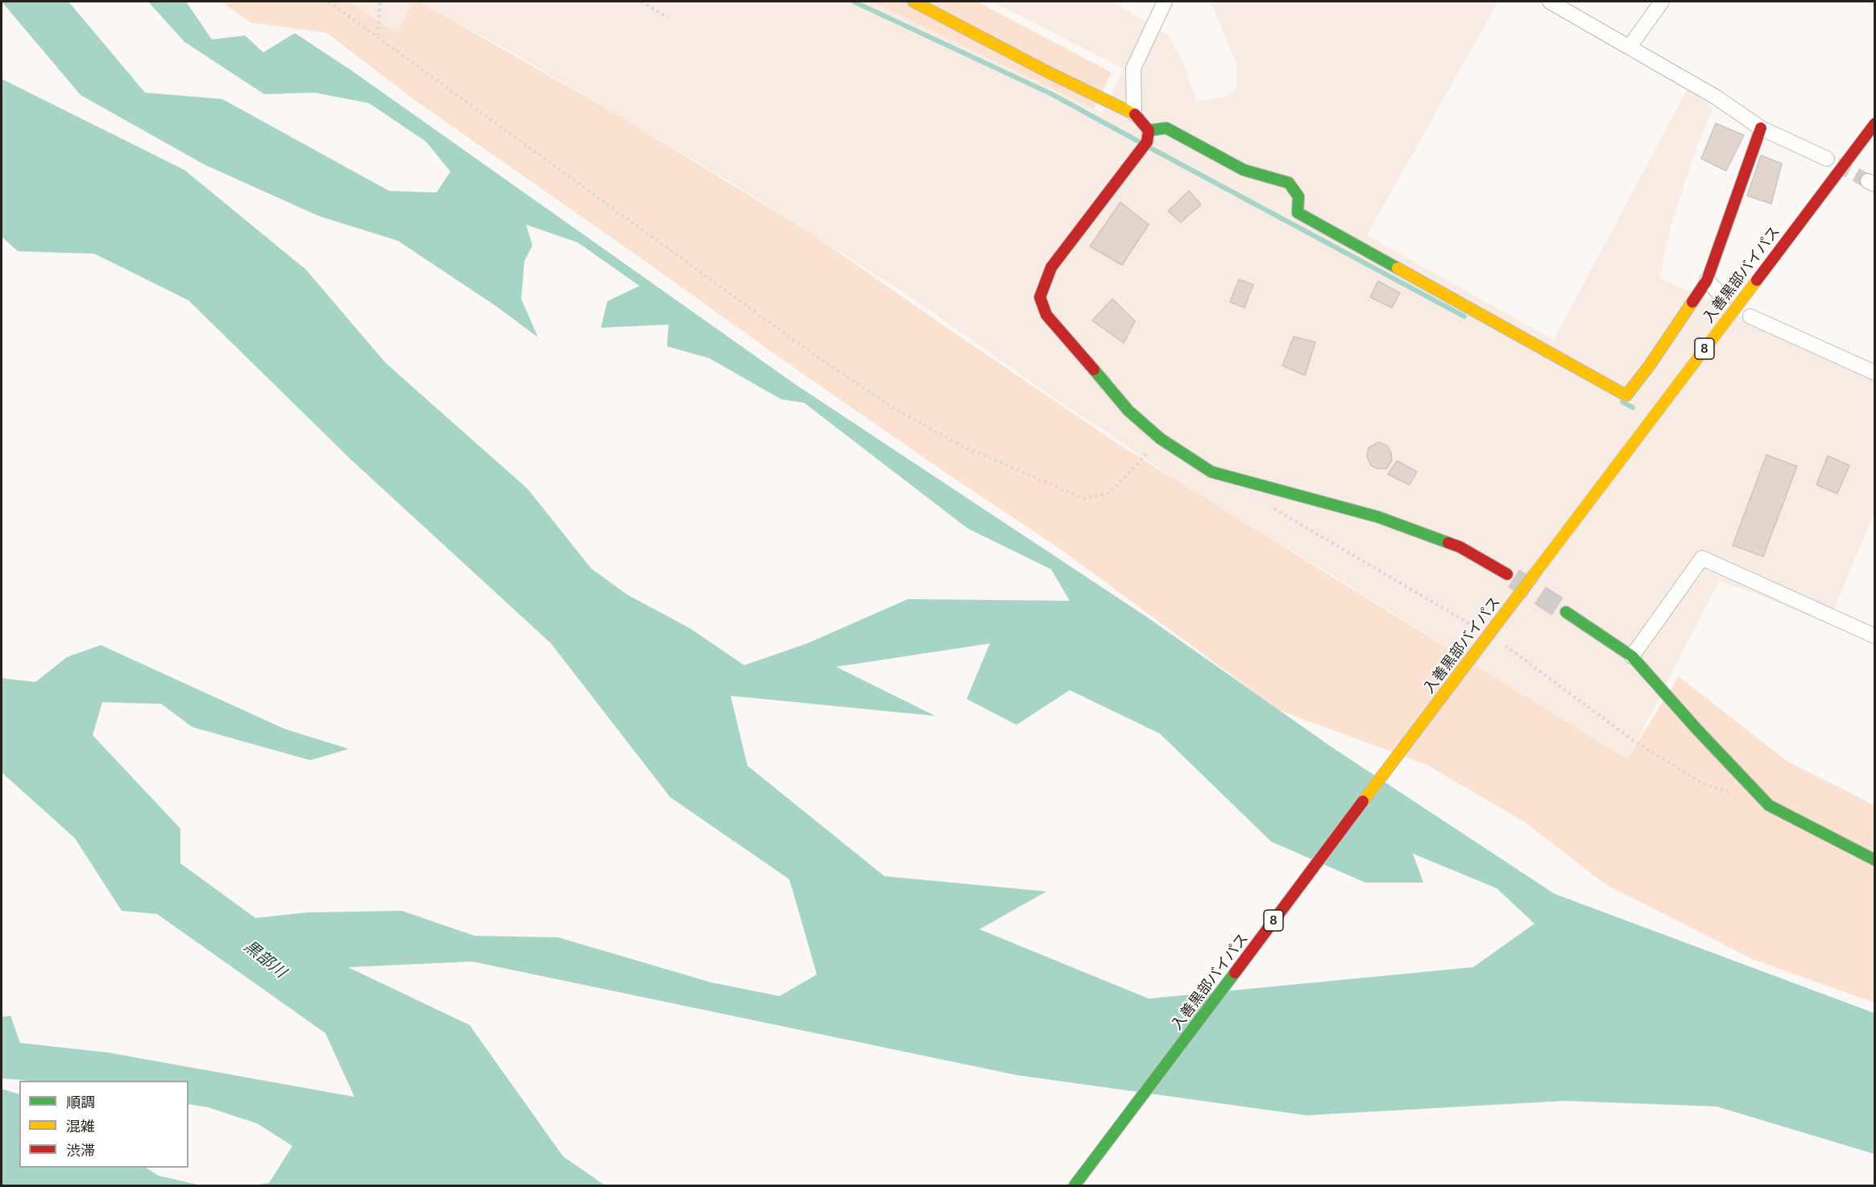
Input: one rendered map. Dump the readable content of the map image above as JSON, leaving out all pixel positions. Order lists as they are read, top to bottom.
{
  "streets": {
    "main road": ["入善黒部バイパス", "8"]
  },
  "water": ["黒部川"],
  "legend": ["順調", "混雑", "渋滞"]
}
